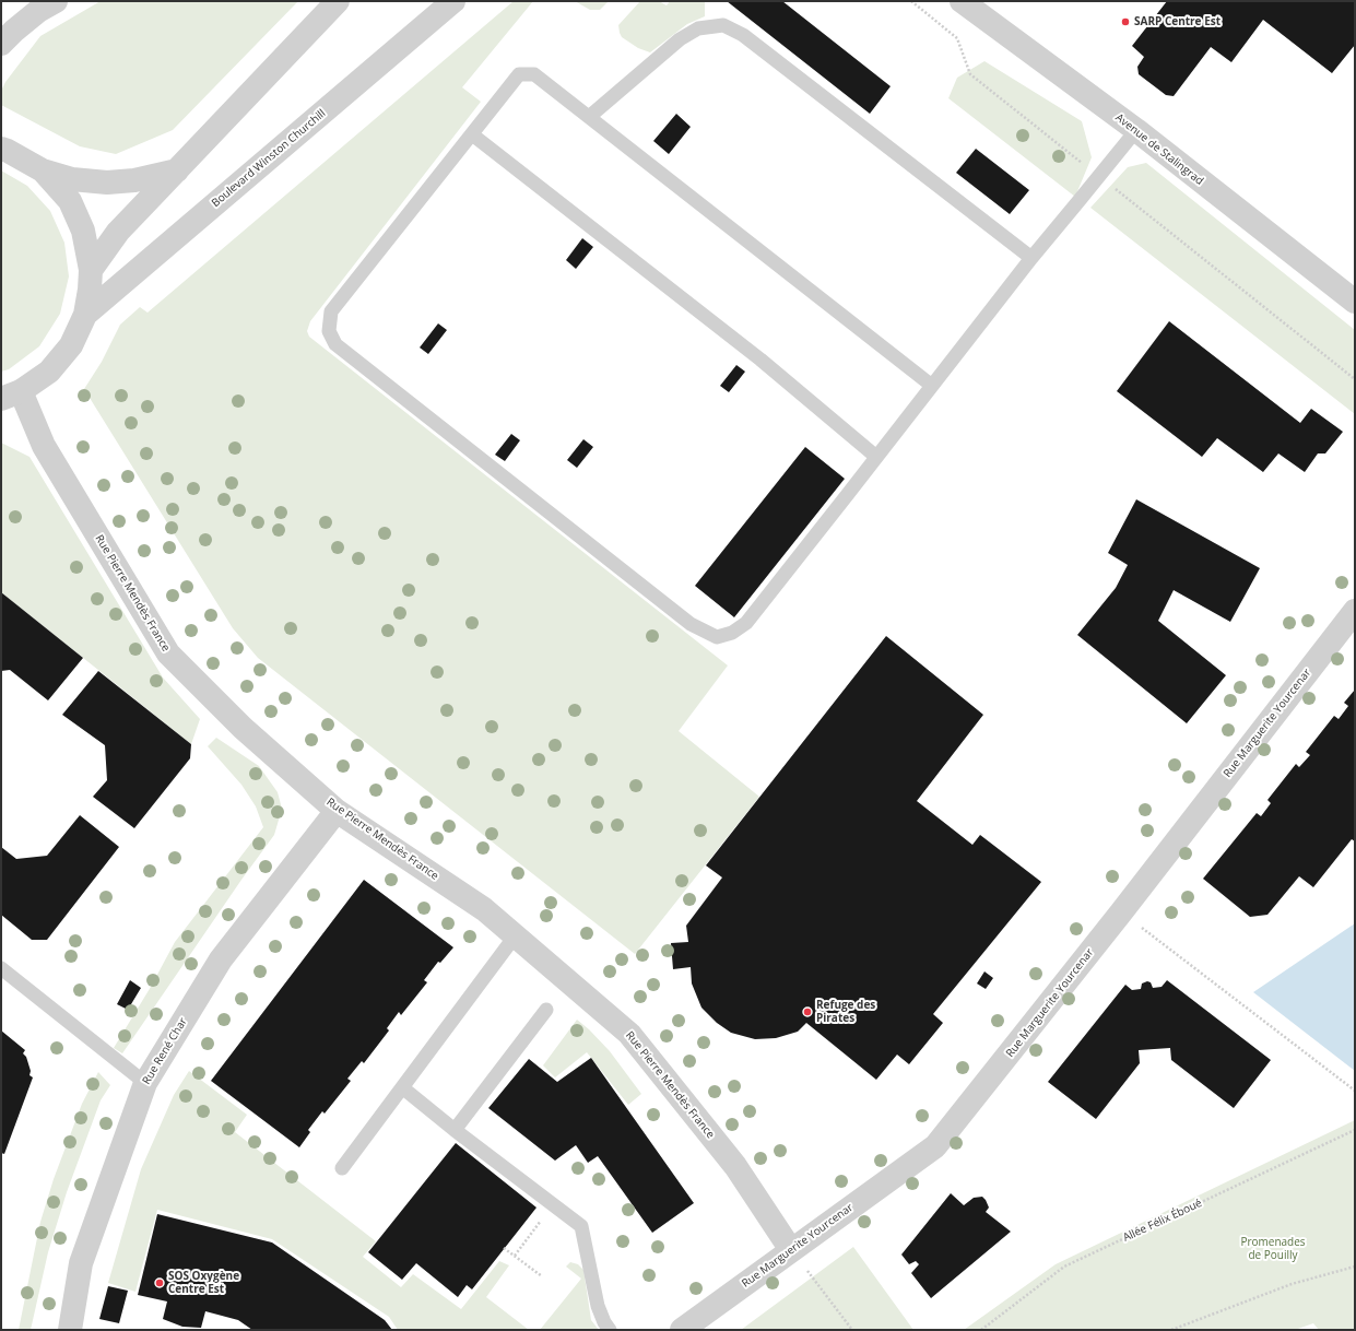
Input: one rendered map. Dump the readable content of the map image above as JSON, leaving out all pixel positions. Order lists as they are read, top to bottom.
{
  "streets": {
    "street": [
      "Avenue de Stalingrad",
      "Boulevard Winston Churchill",
      "Rue Pierre Mendès France",
      "Rue Marguerite Yourcenar",
      "Rue René Char"
    ],
    "path": ["Allée Félix Éboué"]
  },
  "crossings": [
    ["Rue Pierre Mendès France", "Rue Marguerite Yourcenar"],
    ["Rue Pierre Mendès France", "Rue René Char"]
  ],
  "parks": ["Promenades de Pouilly"],
  "places": ["SARP Centre Est", "Refuge des Pirates", "SOS Oxygène Centre Est"]
}
